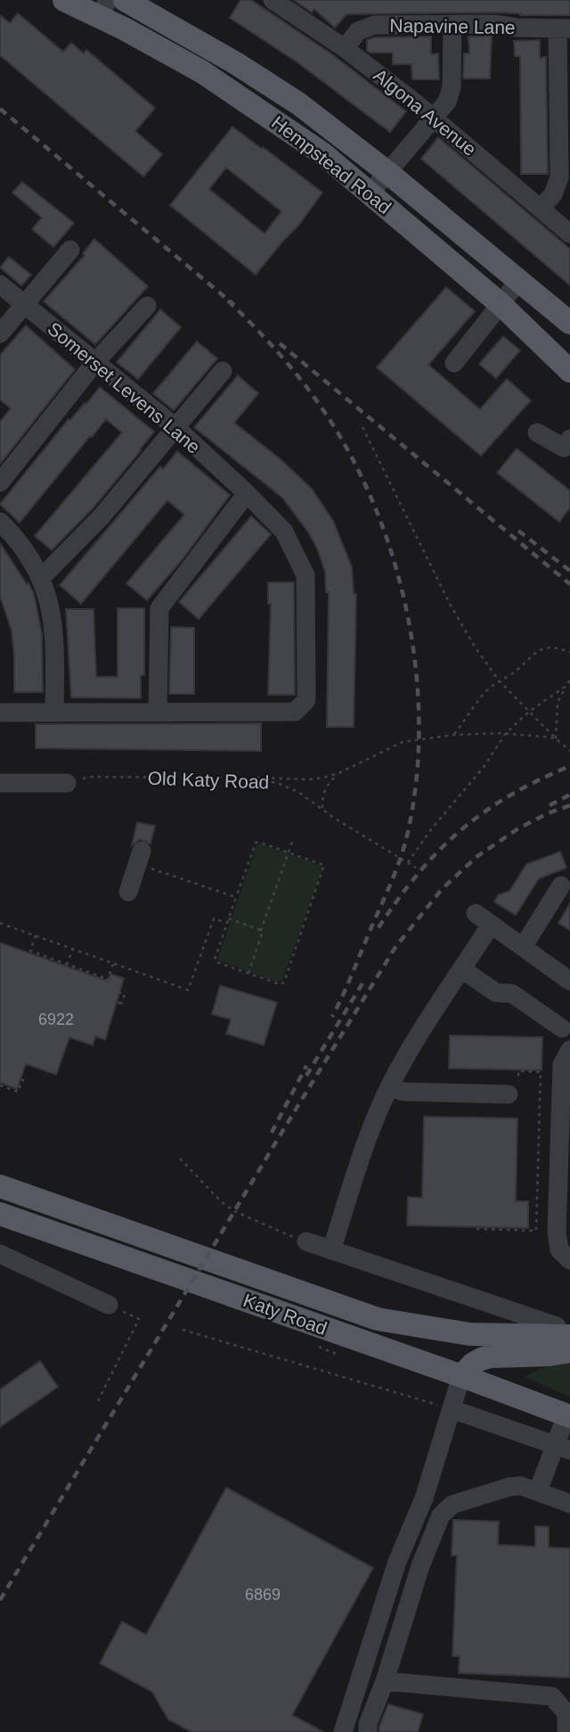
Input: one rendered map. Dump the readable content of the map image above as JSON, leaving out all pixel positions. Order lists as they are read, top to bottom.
{
  "streets": {
    "main road": ["Hempstead Road", "Katy Road"],
    "street": ["Napavine Lane", "Algona Avenue", "Somerset Levens Lane"],
    "path": ["Old Katy Road"]
  },
  "crossings": [
    ["Napavine Lane", "Algona Avenue"]
  ],
  "house_numbers": ["6922", "6869"]
}
